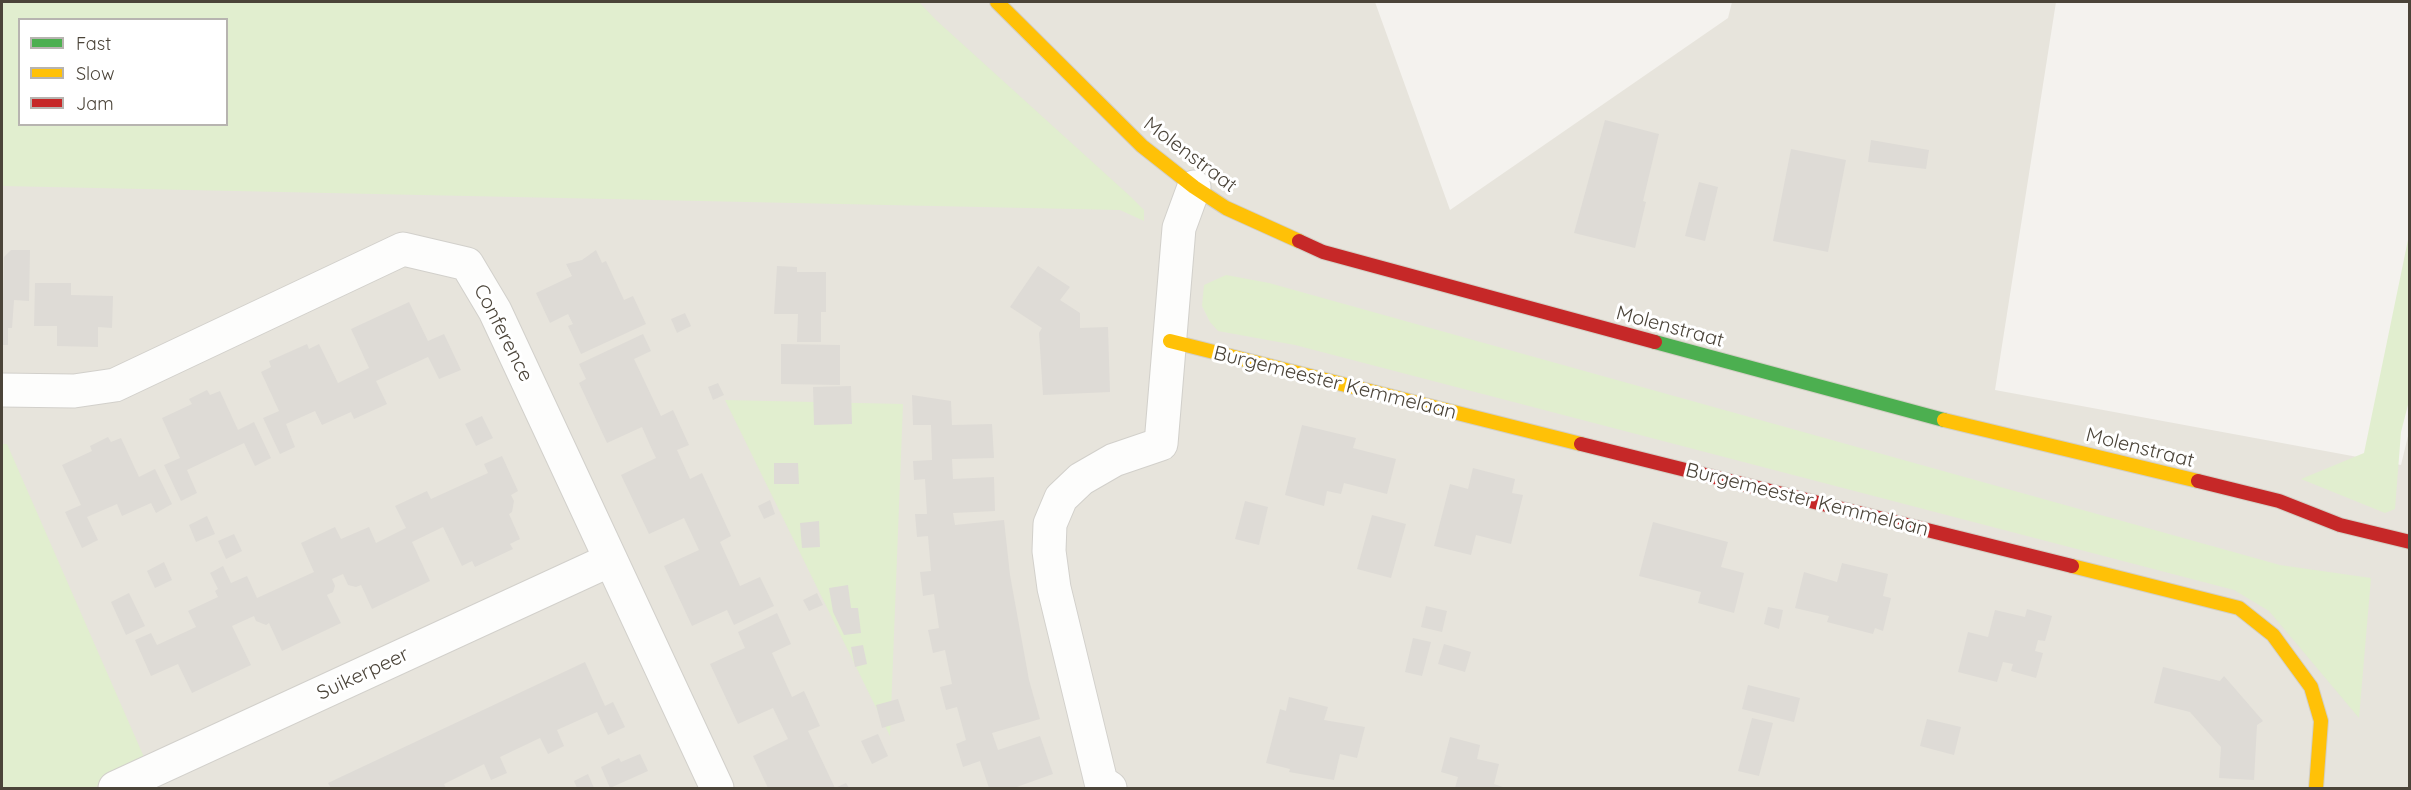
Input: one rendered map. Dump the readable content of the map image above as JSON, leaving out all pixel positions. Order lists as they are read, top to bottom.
{
  "streets": {
    "street": [
      "Molenstraat",
      "Conference",
      "Burgemeester Kemmelaan",
      "Suikerpeer"
    ]
  },
  "crossings": [
    ["Conference", "Suikerpeer"]
  ],
  "legend": ["Fast", "Slow", "Jam"]
}
